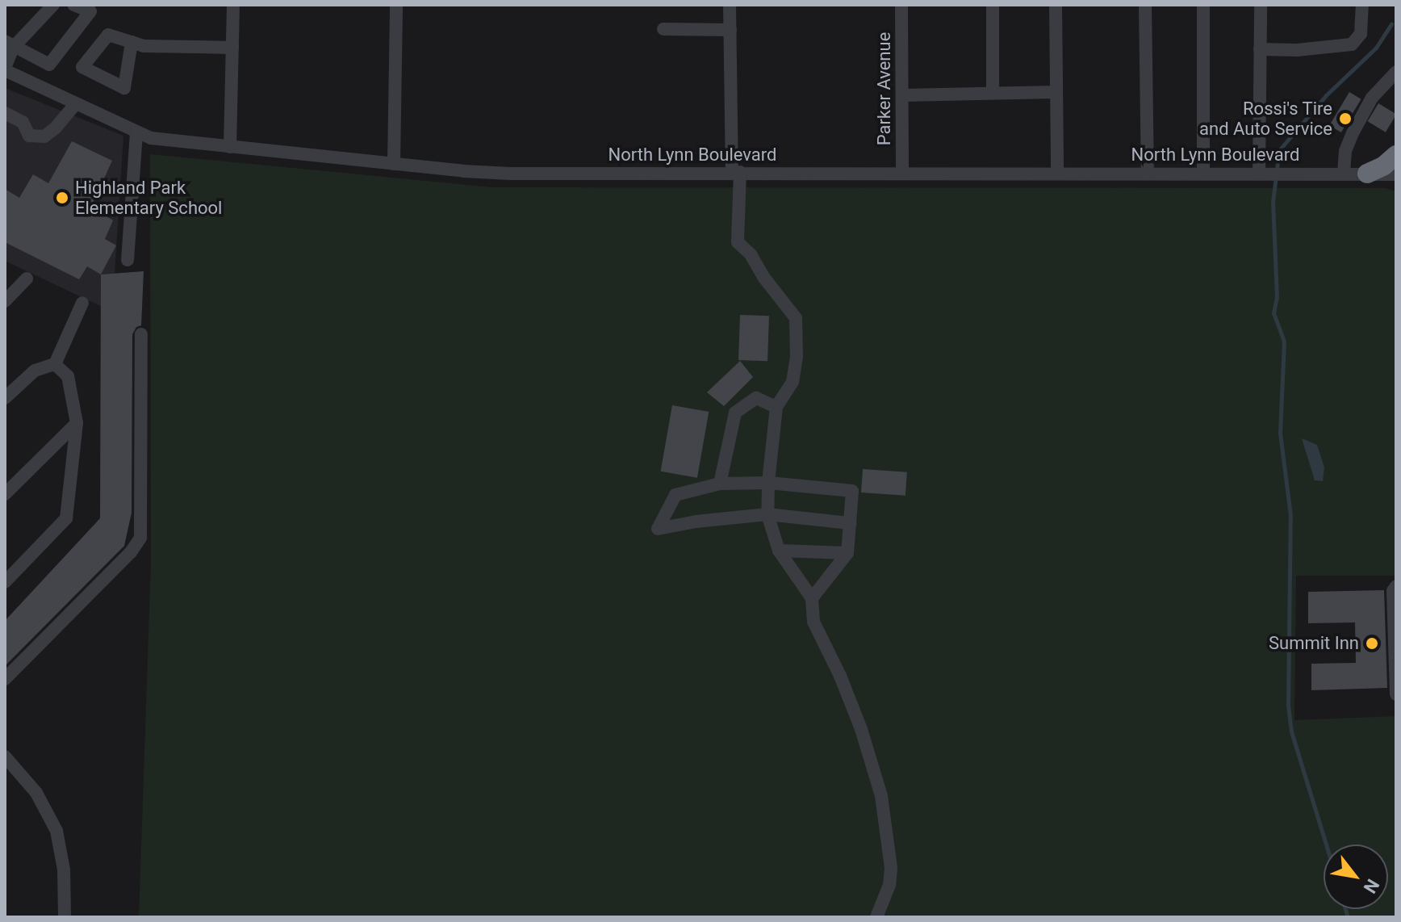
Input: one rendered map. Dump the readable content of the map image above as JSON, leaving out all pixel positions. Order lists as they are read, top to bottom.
{
  "streets": {
    "street": ["Parker Avenue", "North Lynn Boulevard"]
  },
  "crossings": [
    ["Parker Avenue", "North Lynn Boulevard"]
  ],
  "places": ["Rossi's Tire and Auto Service", "Highland Park Elementary School", "Summit Inn"],
  "north": "bottom right"
}
